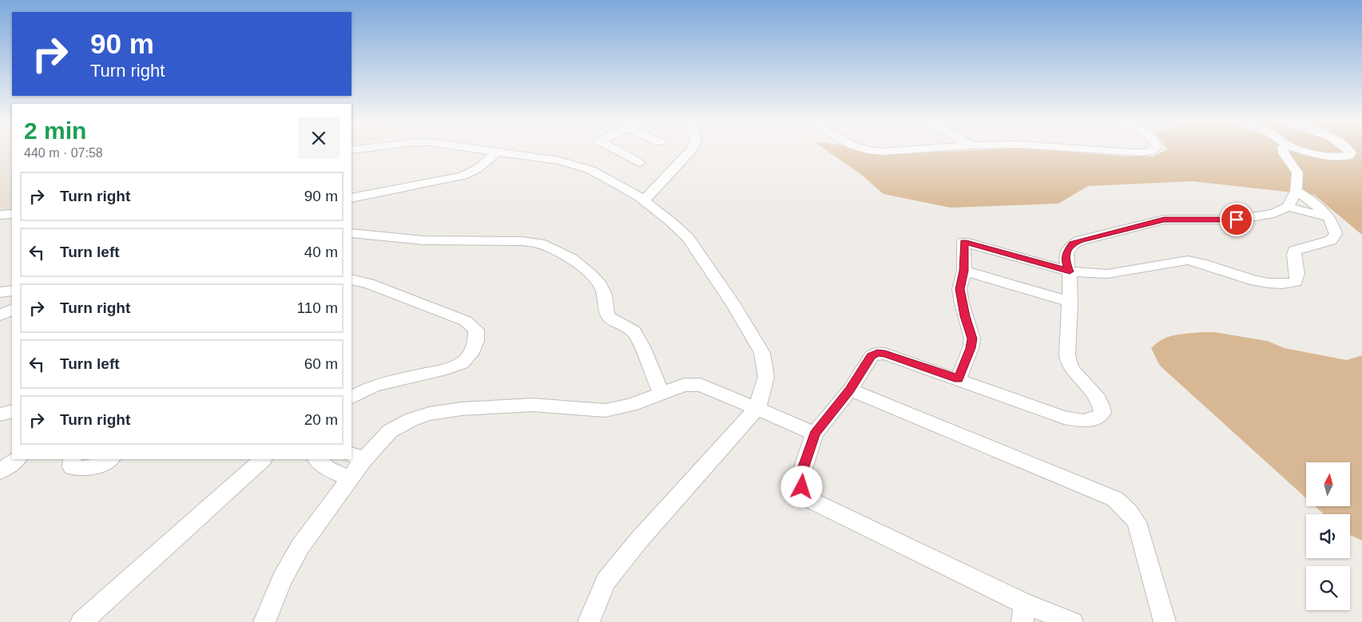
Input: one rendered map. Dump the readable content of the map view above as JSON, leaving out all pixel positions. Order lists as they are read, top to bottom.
{
  "north": "top",
  "page": {
    "turn": ["90 m", "Turn right"],
    "heading": ["2 min", "440 m · 07:58"],
    "list": [
      {
        "name": "Turn right",
        "value": "90 m"
      },
      {
        "name": "Turn left",
        "value": "40 m"
      },
      {
        "name": "Turn right",
        "value": "110 m"
      },
      {
        "name": "Turn left",
        "value": "60 m"
      },
      {
        "name": "Turn right",
        "value": "20 m"
      }
    ]
  }
}
